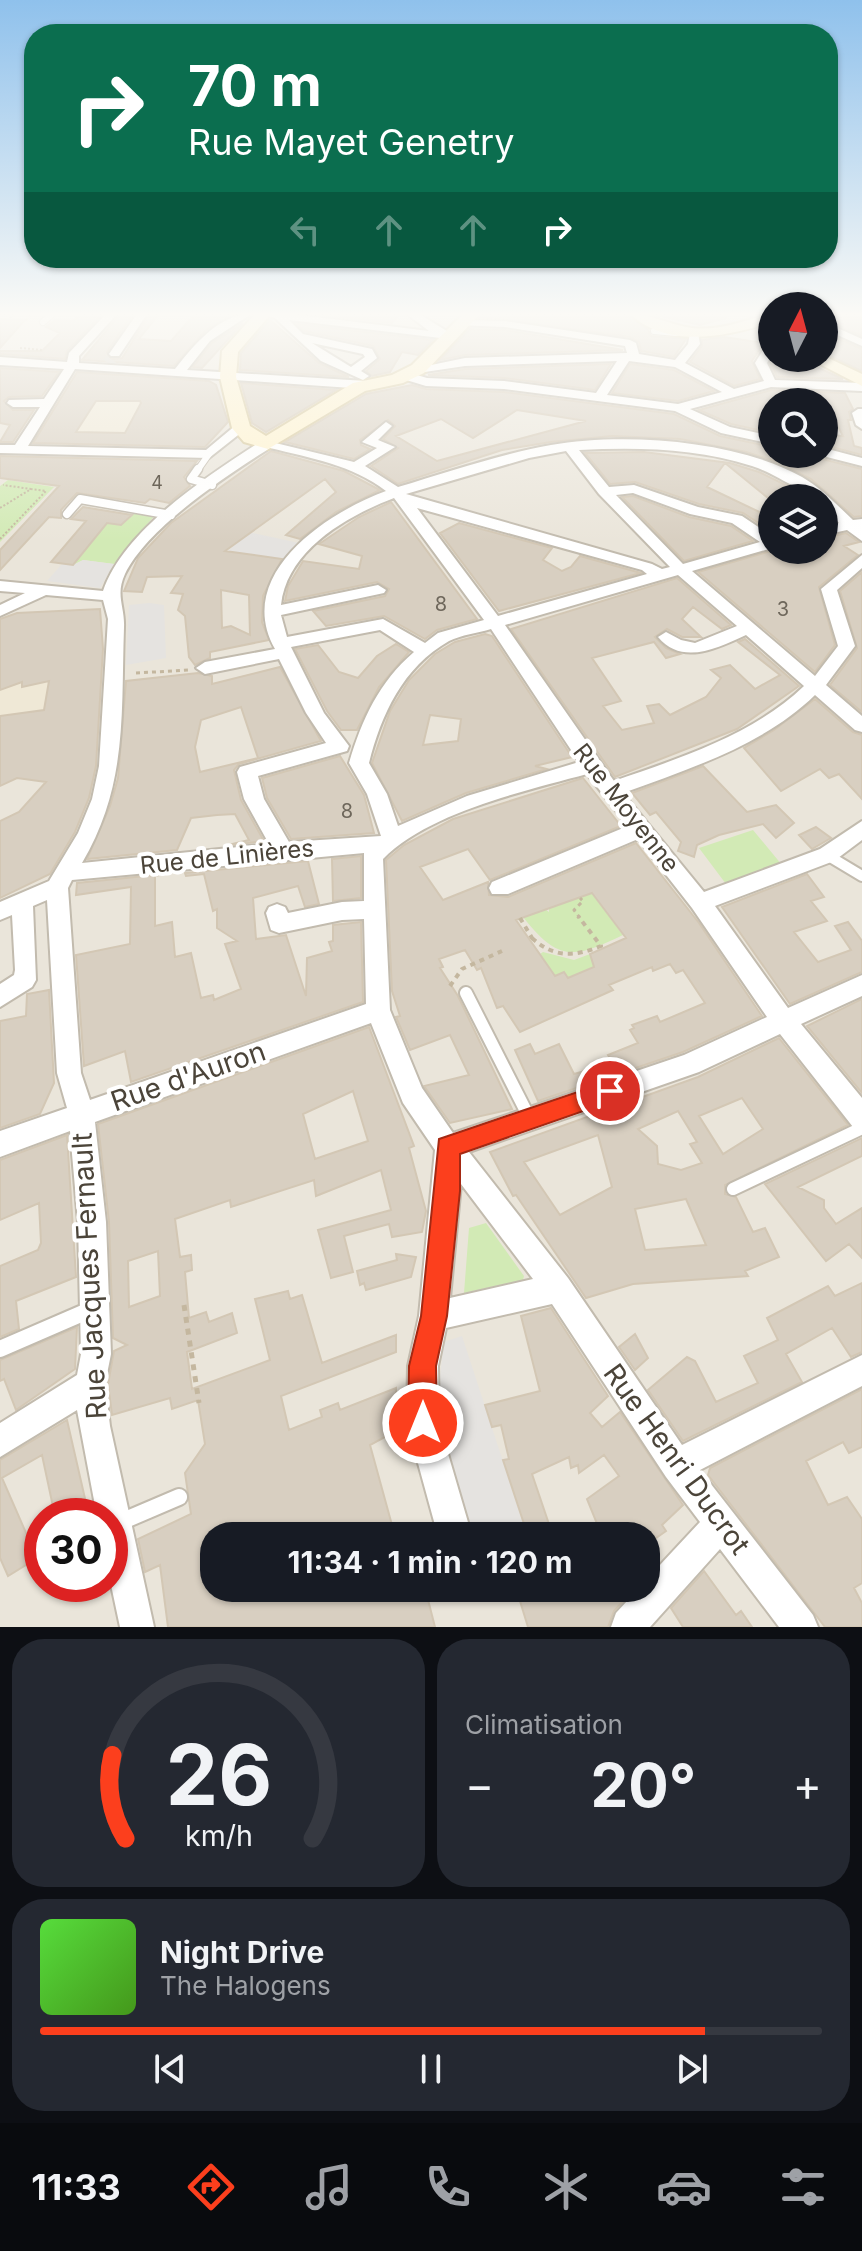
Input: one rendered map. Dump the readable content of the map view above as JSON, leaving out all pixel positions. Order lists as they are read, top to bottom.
{
  "streets": {
    "street": [
      "Rue Moyenne",
      "Rue de Linières",
      "Rue d'Auron",
      "Rue Jacques Fernault",
      "Rue Henri Ducrot"
    ]
  },
  "crossings": [
    ["Rue de Linières", "Rue Jacques Fernault"],
    ["Rue de Linières", "Rue Henri Ducrot"],
    ["Rue d'Auron", "Rue Jacques Fernault"],
    ["Rue d'Auron", "Rue Henri Ducrot"]
  ],
  "house_numbers": [
    "4",
    "8",
    "3",
    "8"
  ],
  "north": "top",
  "page": {
    "turn": ["70 m", "Rue Mayet Genetry"],
    "limit": "30",
    "trip": "11:34 · 1 min · 120 m",
    "tile": "Climatisation",
    "heat": ["−", "20°", "+"],
    "song": ["Night Drive", "The Halogens"],
    "tabs": "11:33",
    "gauge": ["26", "km/h"]
  }
}
